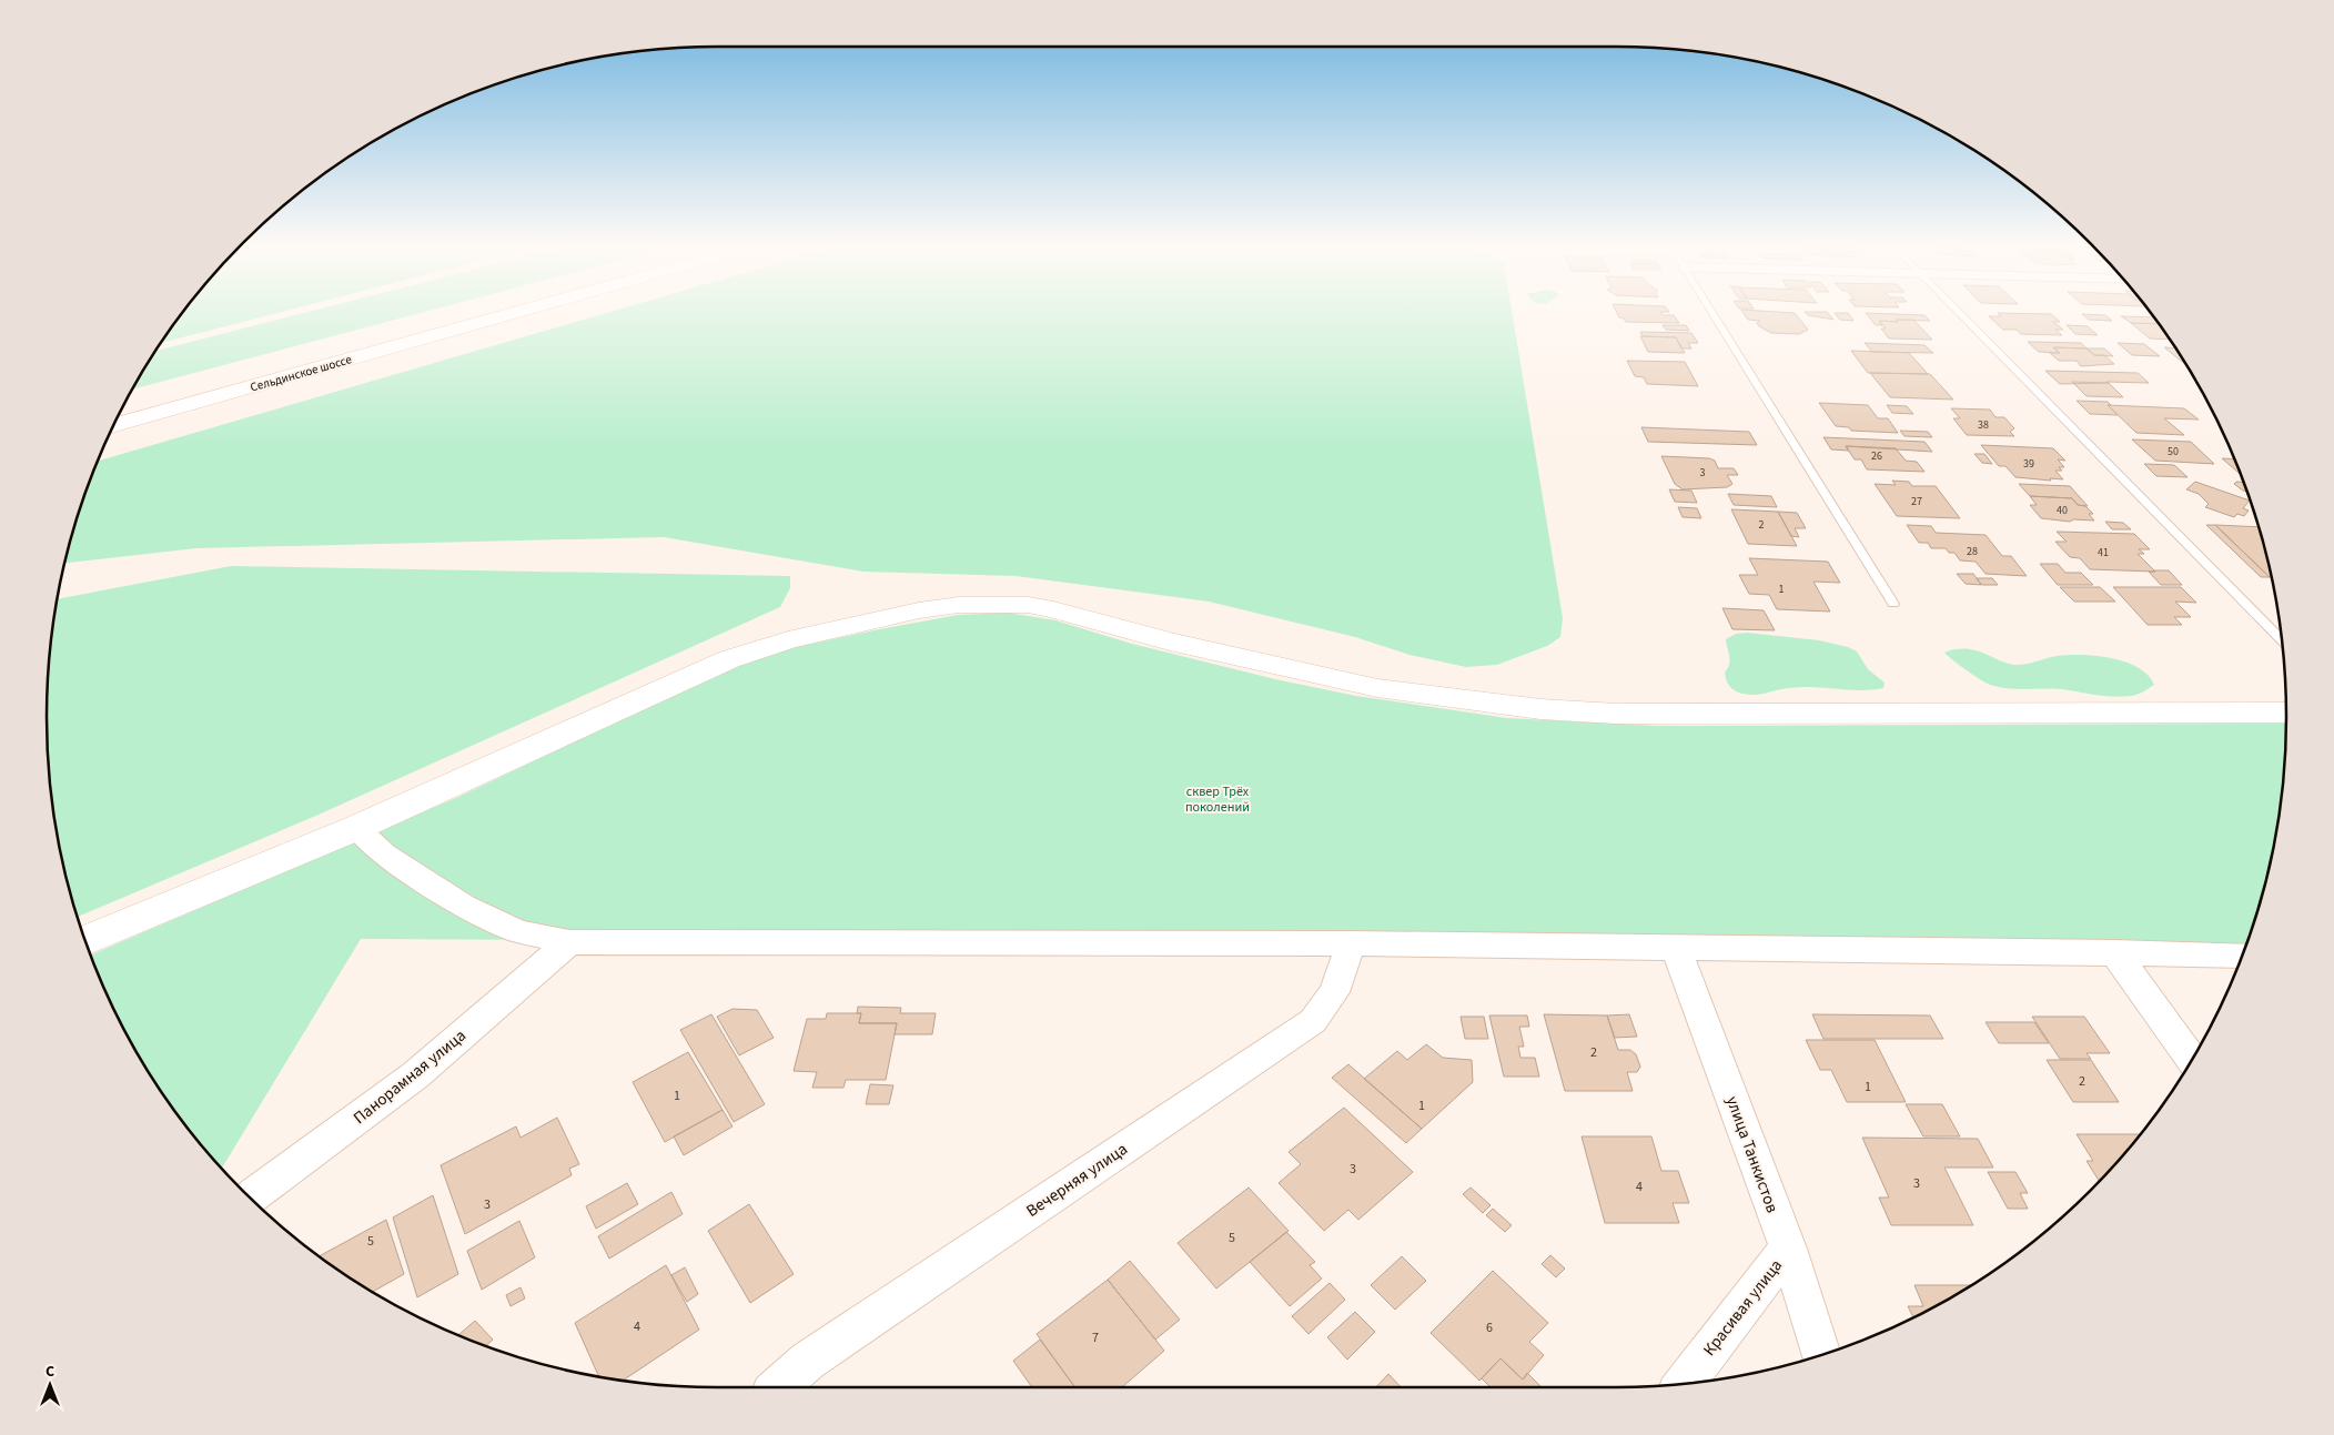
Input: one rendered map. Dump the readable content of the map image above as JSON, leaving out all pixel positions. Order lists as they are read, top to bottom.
{
  "streets": {
    "street": [
      "Сельдинское шоссе",
      "Панорамная улица",
      "улица Танкистов",
      "Вечерняя улица",
      "Красивая улица"
    ]
  },
  "crossings": [
    ["улица Танкистов", "Красивая улица"]
  ],
  "parks": ["сквер Трёх поколений"],
  "house_numbers": [
    "38",
    "50",
    "26",
    "39",
    "3",
    "27",
    "40",
    "2",
    "28",
    "41",
    "1",
    "2",
    "2",
    "1",
    "1",
    "1",
    "3",
    "3",
    "4",
    "3",
    "5",
    "5",
    "4",
    "6",
    "7"
  ],
  "north": "top"
}
